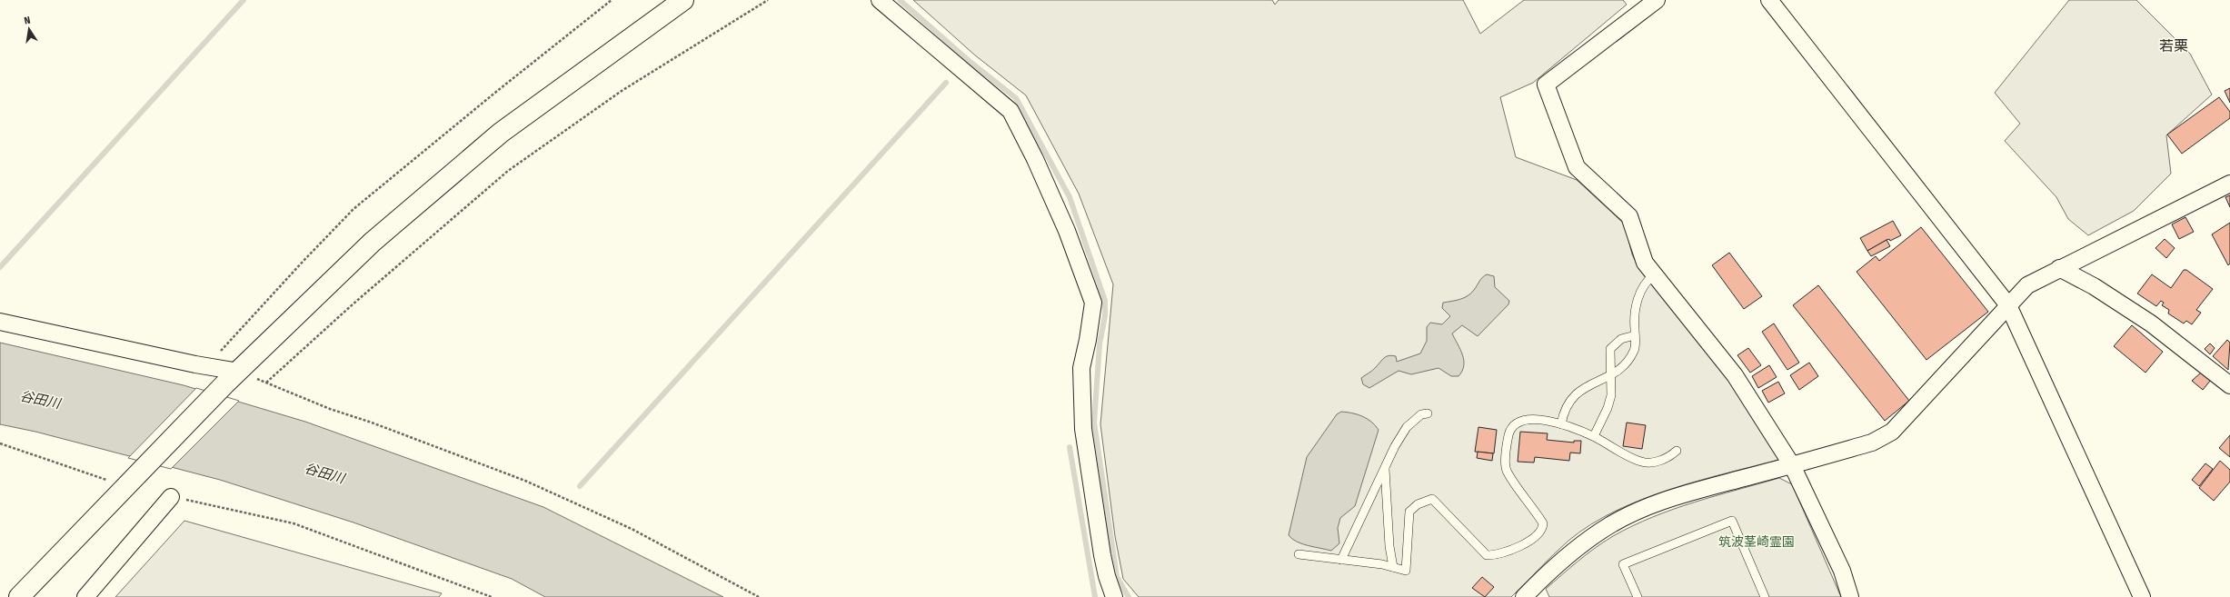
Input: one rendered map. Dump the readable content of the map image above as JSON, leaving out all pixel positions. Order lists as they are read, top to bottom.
{
  "districts": ["若栗"],
  "water": ["谷田川"],
  "parks": ["筑波茎崎霊園"],
  "north": "top"
}
